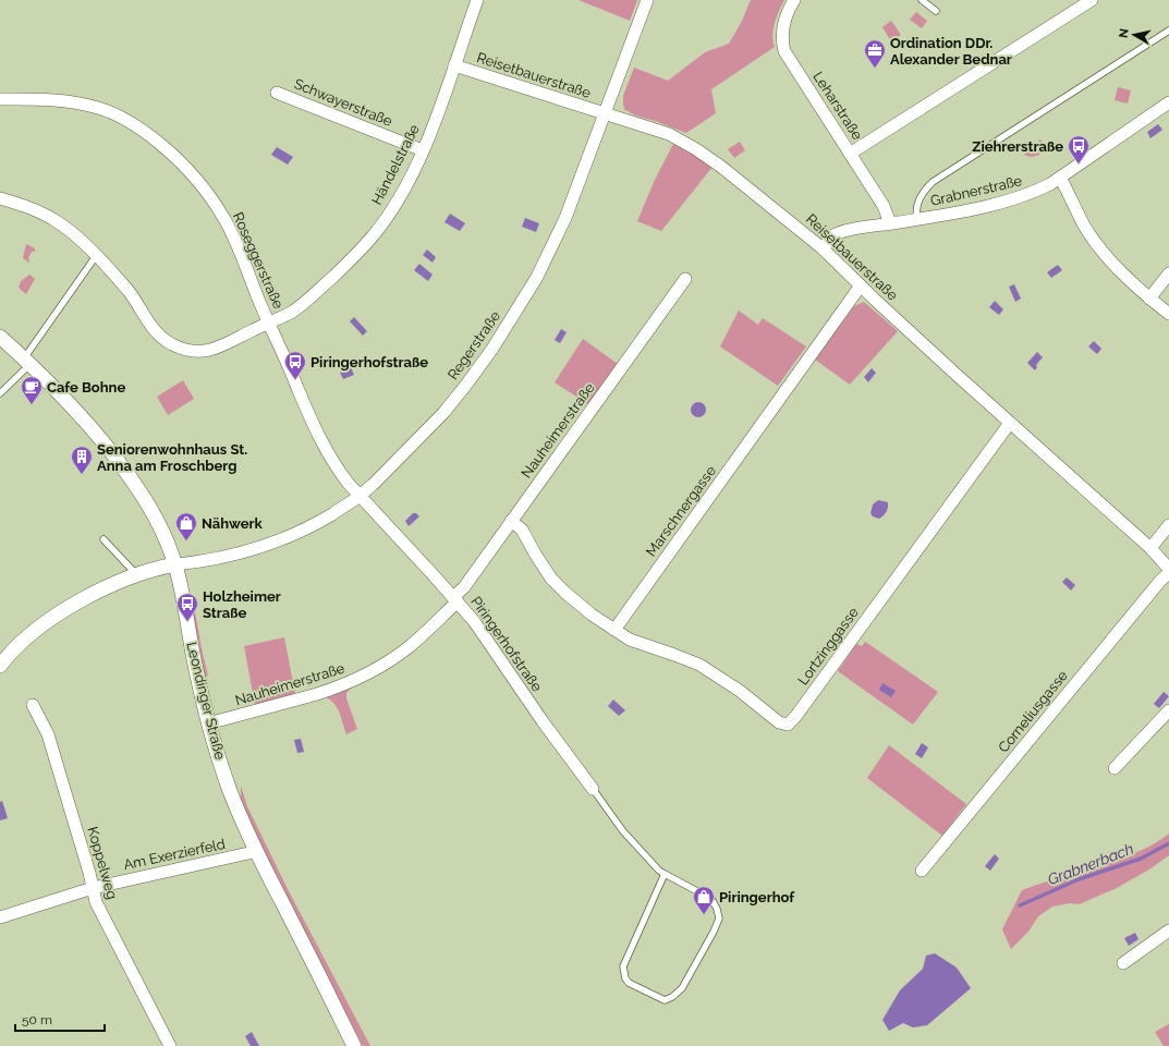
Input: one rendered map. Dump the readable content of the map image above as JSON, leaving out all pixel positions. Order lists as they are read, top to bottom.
{
  "streets": {
    "street": [
      "Reisetbauerstraße",
      "Schwayerstraße",
      "Leharstraße",
      "Händelstraße",
      "Grabnerstraße",
      "Roseggerstraße",
      "Regerstraße",
      "Nauheimerstraße",
      "Marschnergasse",
      "Piringerhofstraße",
      "Lortzinggasse",
      "Leondinger Straße",
      "Corneliusgasse",
      "Am Exerzierfeld",
      "Koppelweg"
    ]
  },
  "crossings": [
    ["Reisetbauerstraße", "Händelstraße"],
    ["Reisetbauerstraße", "Grabnerstraße"],
    ["Reisetbauerstraße", "Regerstraße"],
    ["Reisetbauerstraße", "Marschnergasse"],
    ["Reisetbauerstraße", "Lortzinggasse"],
    ["Schwayerstraße", "Händelstraße"],
    ["Leharstraße", "Grabnerstraße"],
    ["Händelstraße", "Roseggerstraße"],
    ["Händelstraße", "Piringerhofstraße"],
    ["Roseggerstraße", "Piringerhofstraße"],
    ["Regerstraße", "Piringerhofstraße"],
    ["Regerstraße", "Leondinger Straße"],
    ["Nauheimerstraße", "Piringerhofstraße"],
    ["Nauheimerstraße", "Leondinger Straße"],
    ["Marschnergasse", "Lortzinggasse"],
    ["Leondinger Straße", "Am Exerzierfeld"],
    ["Am Exerzierfeld", "Koppelweg"]
  ],
  "water": ["Grabnerbach"],
  "places": {
    "office": ["Ordination DDr. Alexander Bednar"],
    "bus stop": ["Ziehrerstraße", "Piringerhofstraße", "Holzheimer Straße"],
    "cafe": ["Cafe Bohne"],
    "building": ["Seniorenwohnhaus St. Anna am Froschberg"],
    "shop": ["Nähwerk", "Piringerhof"]
  },
  "scale_bar": "50 m",
  "north": "left"
}
